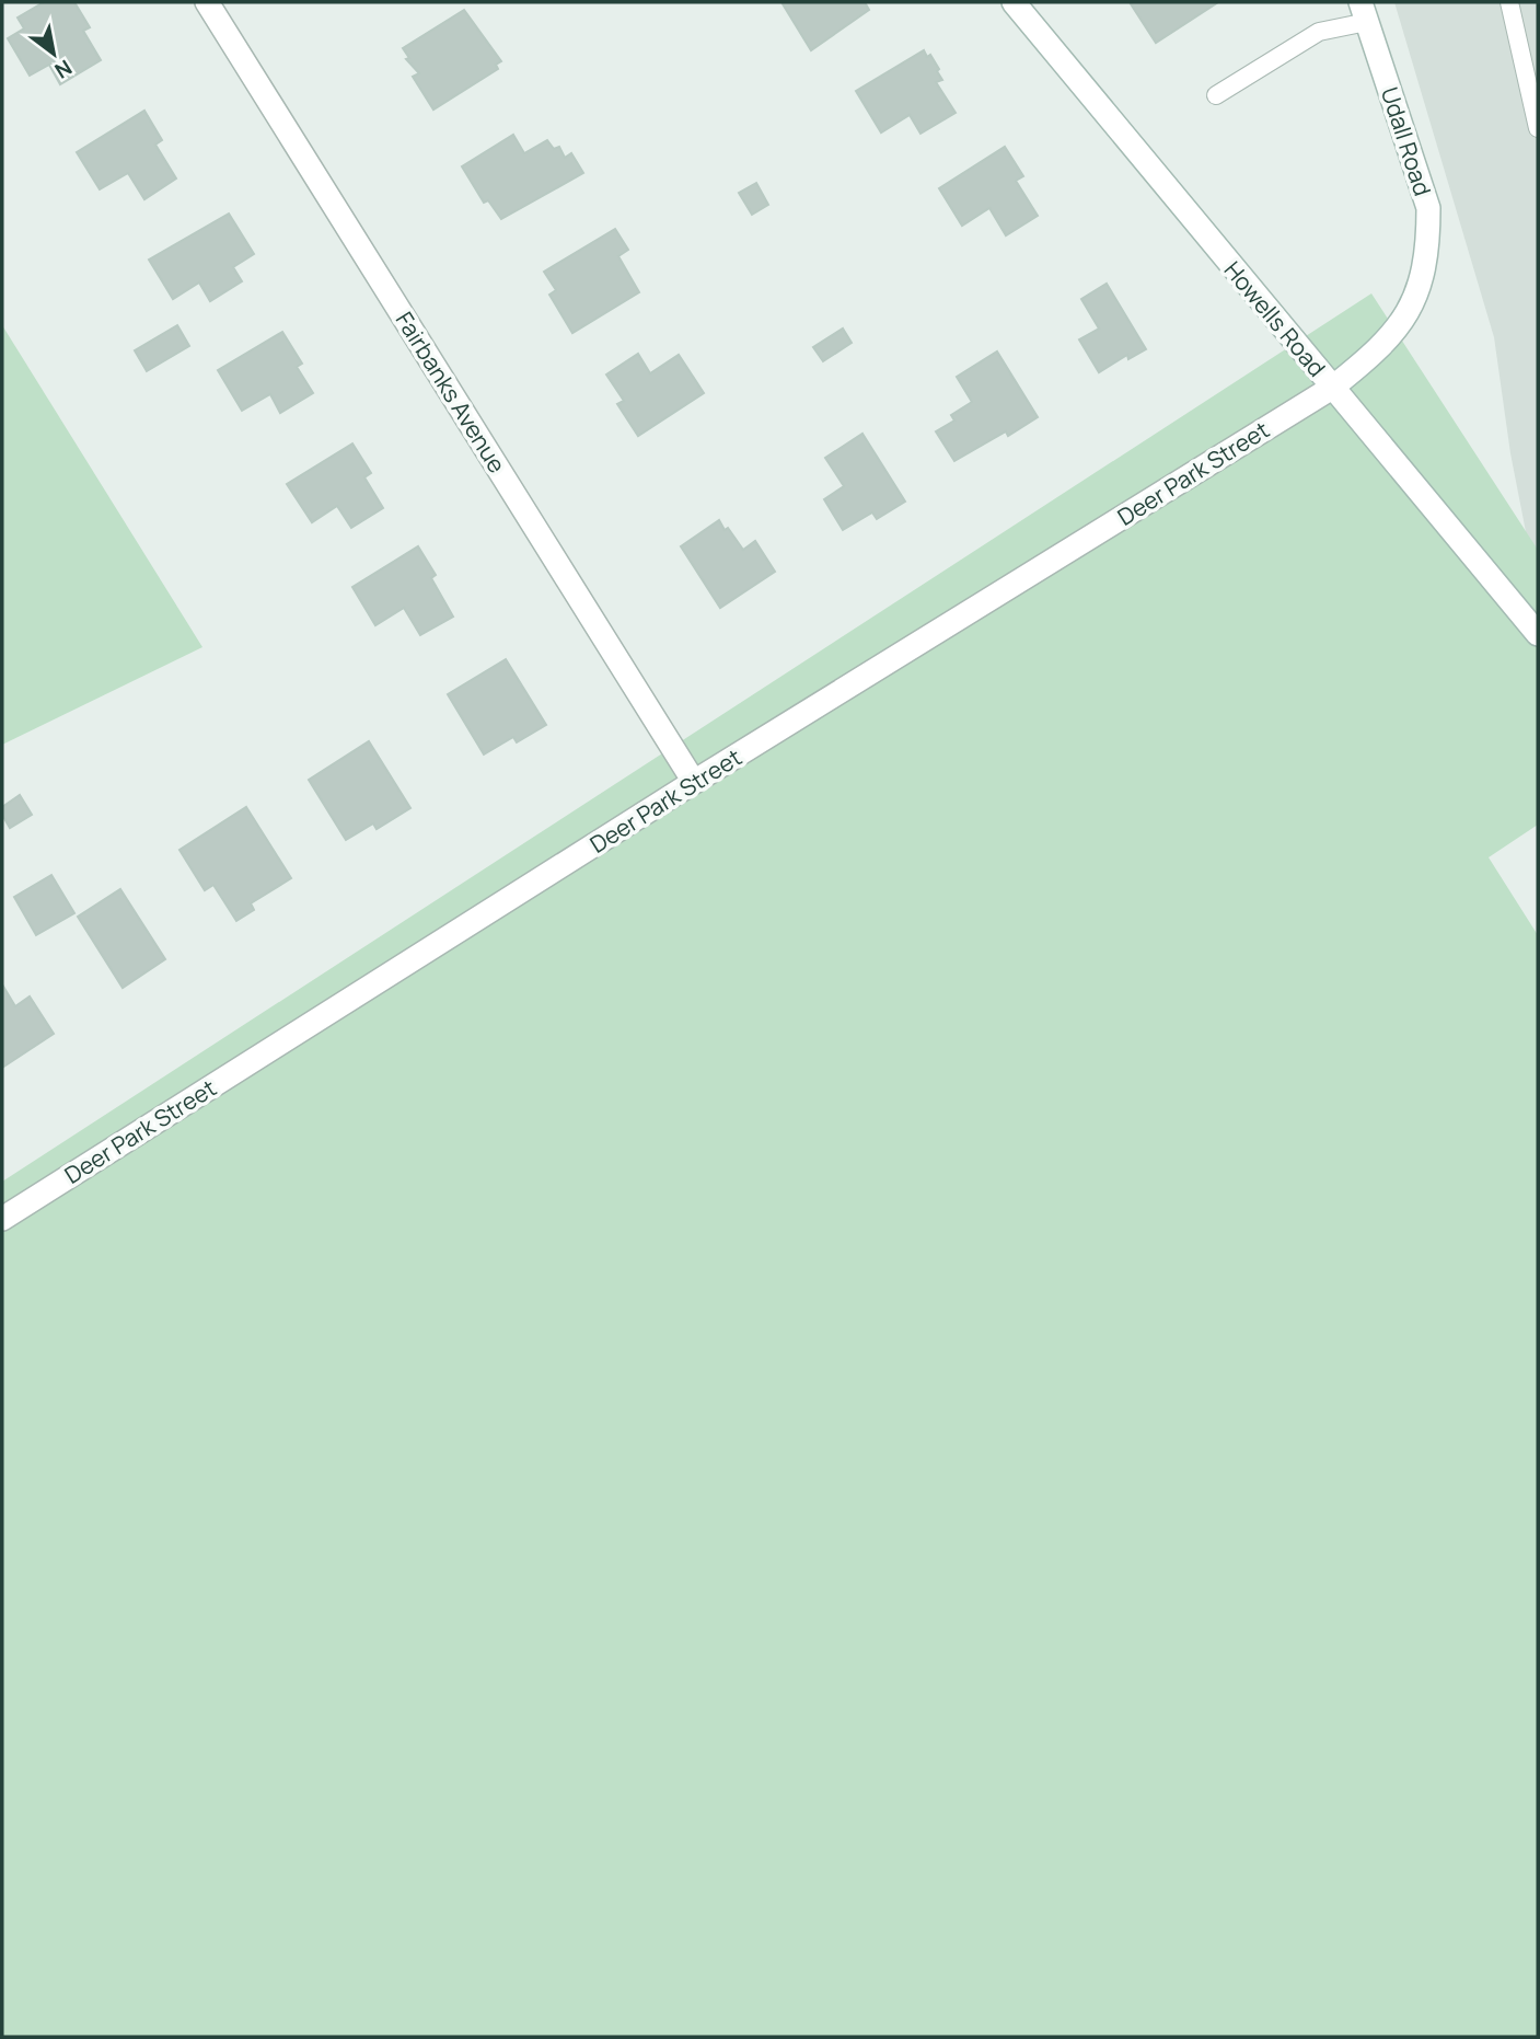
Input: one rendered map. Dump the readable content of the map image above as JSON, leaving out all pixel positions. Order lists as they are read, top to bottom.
{
  "streets": {
    "street": [
      "Udall Road",
      "Howells Road",
      "Fairbanks Avenue",
      "Deer Park Street"
    ]
  },
  "crossings": [
    ["Udall Road", "Howells Road"],
    ["Udall Road", "Deer Park Street"],
    ["Howells Road", "Deer Park Street"],
    ["Fairbanks Avenue", "Deer Park Street"]
  ],
  "north": "bottom right"
}
